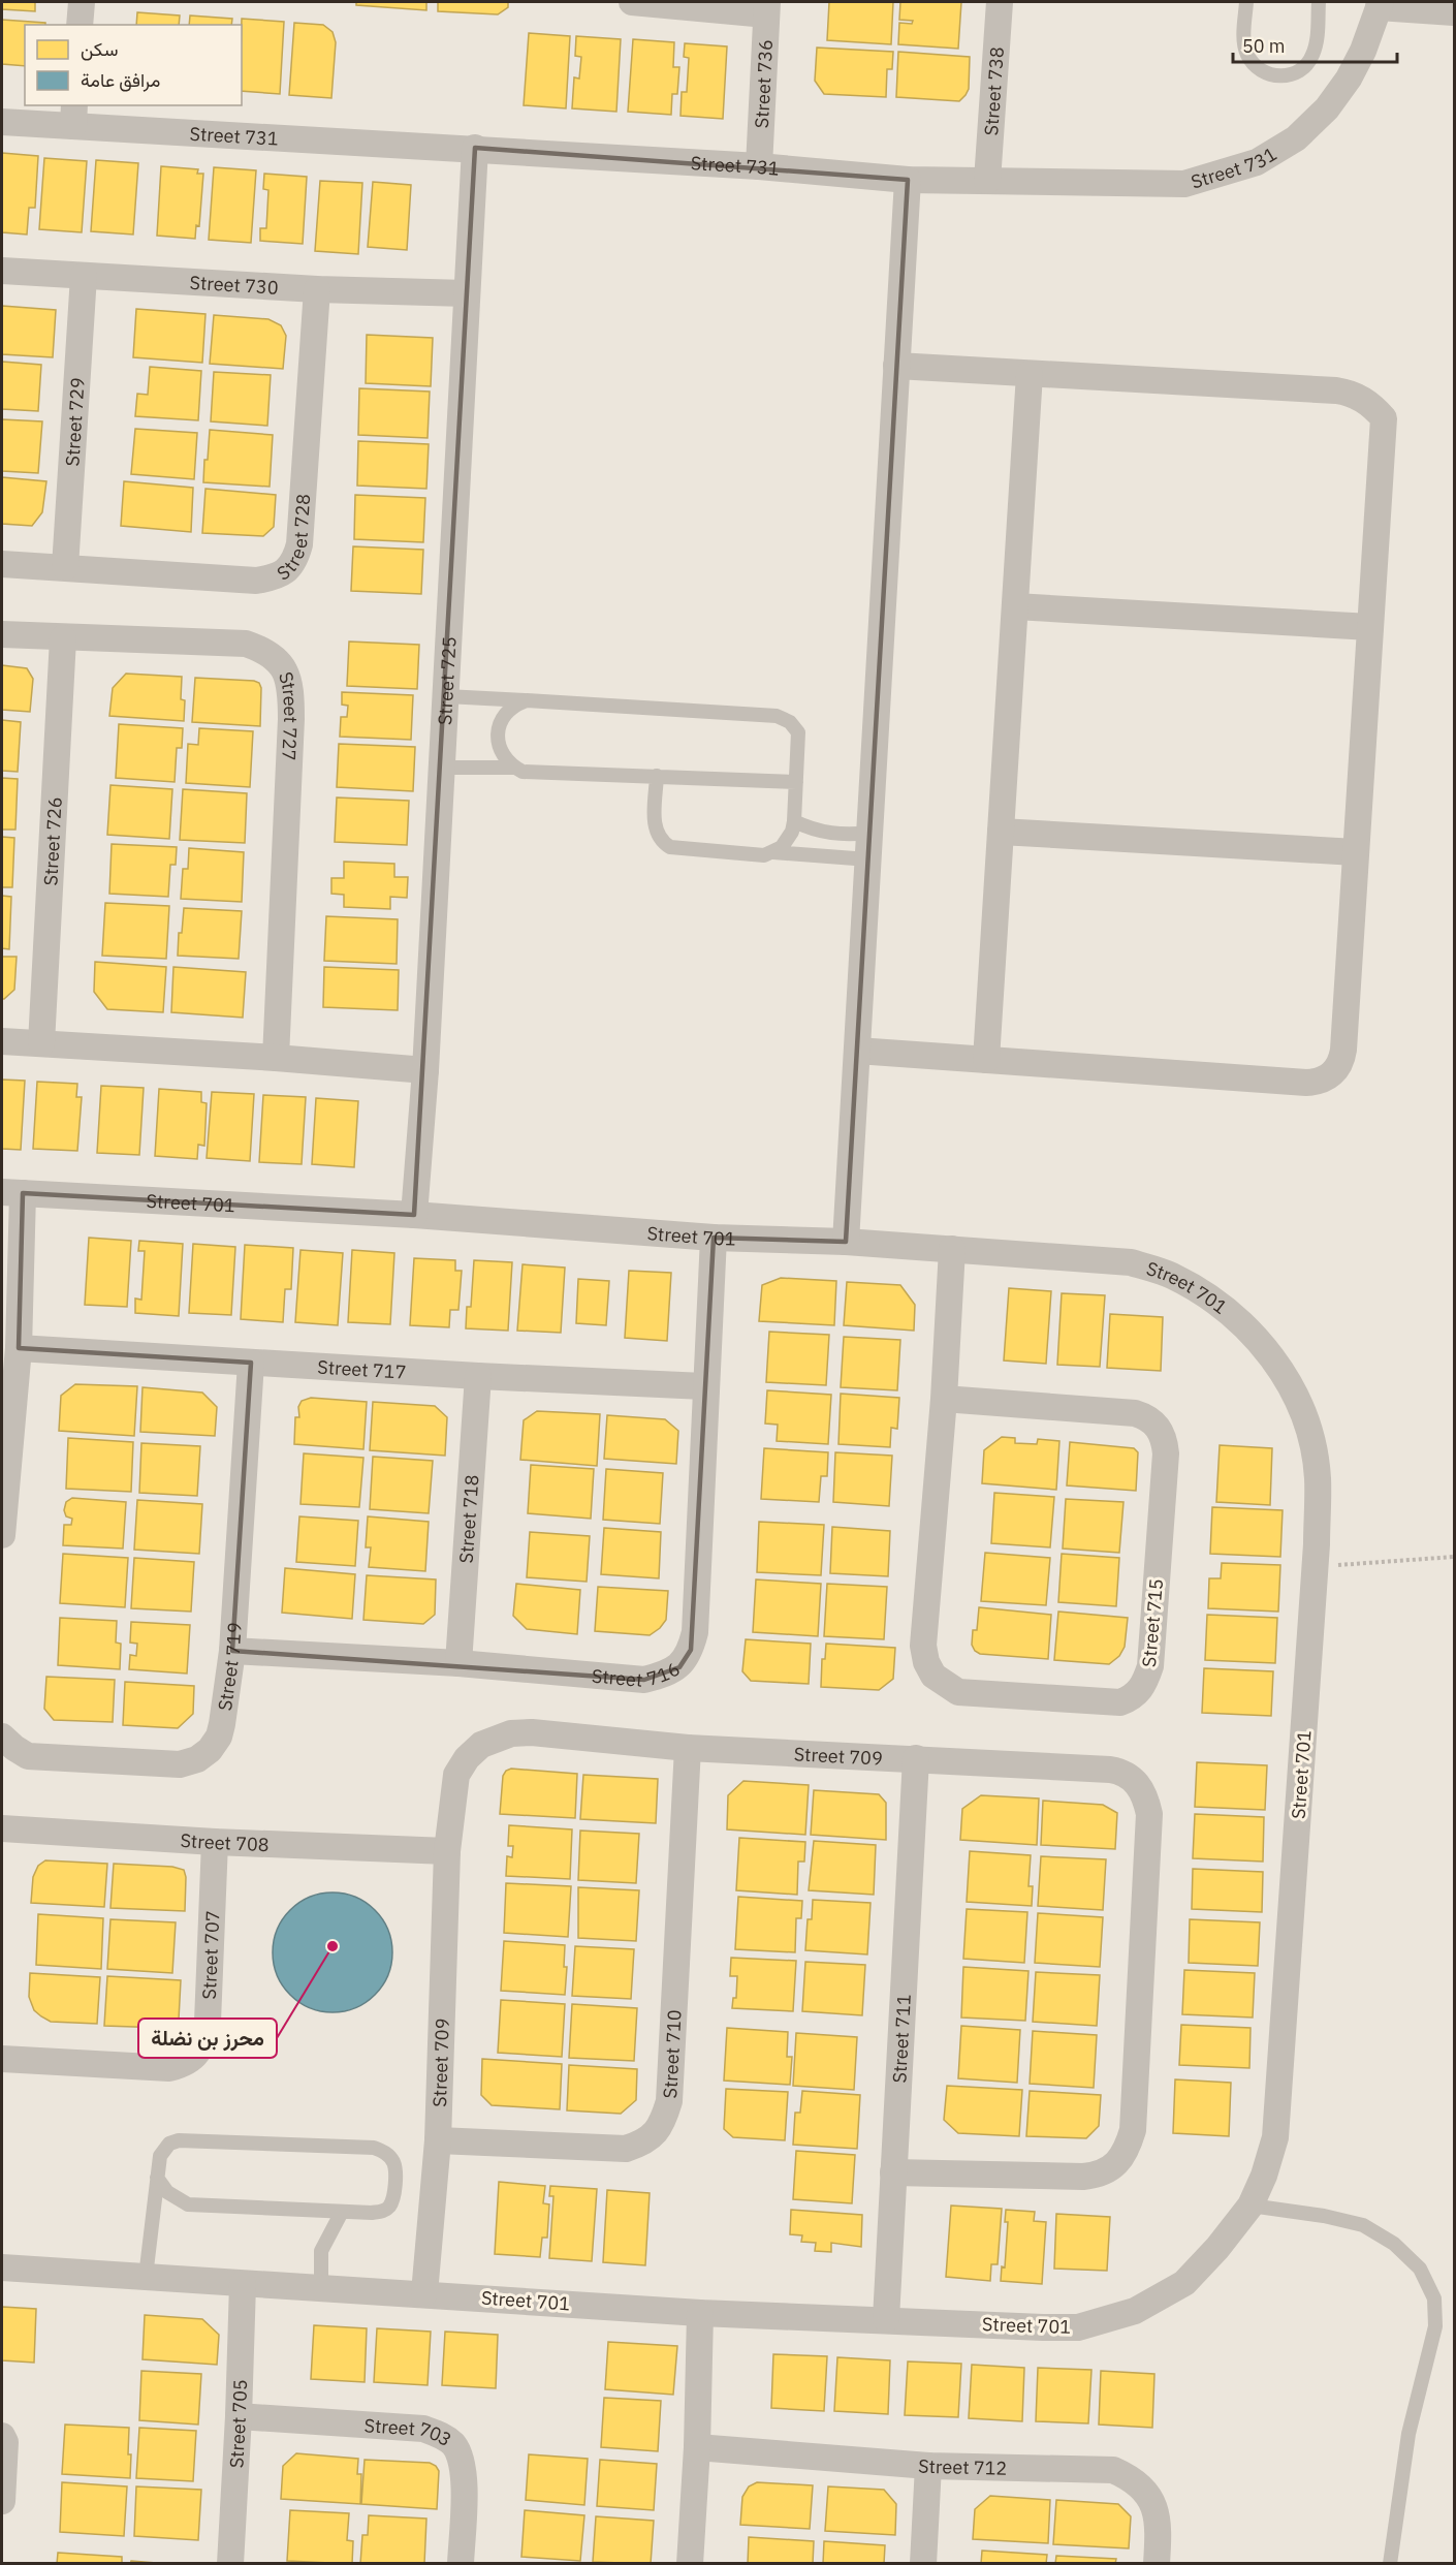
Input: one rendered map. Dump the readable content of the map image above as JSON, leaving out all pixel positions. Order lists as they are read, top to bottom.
{
  "streets": {
    "street": [
      "Street 736",
      "Street 738",
      "Street 731",
      "Street 730",
      "Street 729",
      "Street 728",
      "Street 725",
      "Street 727",
      "Street 726",
      "Street 701",
      "Street 717",
      "Street 718",
      "Street 715",
      "Street 719",
      "Street 716",
      "Street 709",
      "Street 708",
      "Street 707",
      "Street 711",
      "Street 710",
      "Street 705",
      "Street 703",
      "Street 712"
    ]
  },
  "crossings": [
    ["Street 736", "Street 731"],
    ["Street 738", "Street 731"],
    ["Street 731", "Street 725"],
    ["Street 730", "Street 729"],
    ["Street 730", "Street 728"],
    ["Street 730", "Street 725"],
    ["Street 729", "Street 728"],
    ["Street 725", "Street 701"],
    ["Street 727", "Street 726"],
    ["Street 701", "Street 715"],
    ["Street 701", "Street 716"],
    ["Street 701", "Street 709"],
    ["Street 701", "Street 711"],
    ["Street 701", "Street 705"],
    ["Street 717", "Street 718"],
    ["Street 717", "Street 719"],
    ["Street 717", "Street 716"],
    ["Street 718", "Street 716"],
    ["Street 719", "Street 716"],
    ["Street 709", "Street 708"],
    ["Street 709", "Street 711"],
    ["Street 709", "Street 710"],
    ["Street 708", "Street 707"],
    ["Street 705", "Street 703"]
  ],
  "places": ["محرز بن نضلة"],
  "legend": ["سكن", "مرافق عامة"],
  "scale_bar": "50 m"
}
